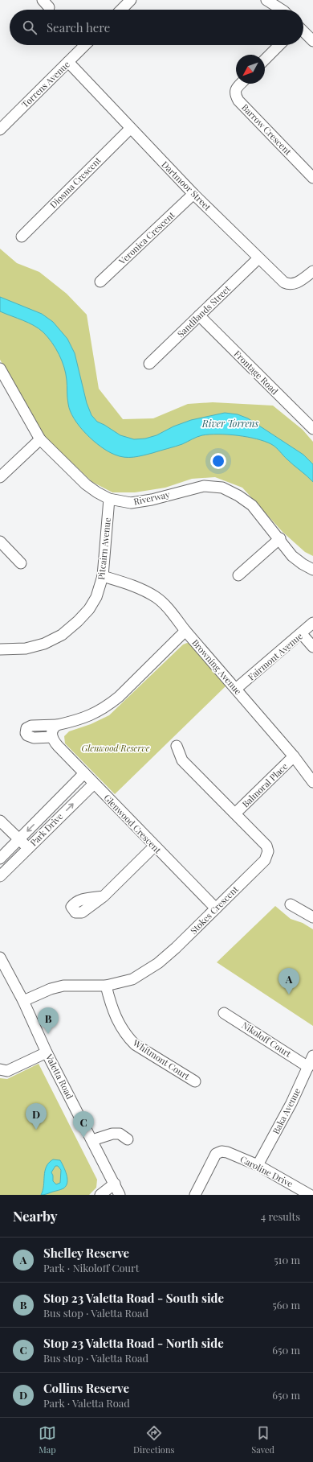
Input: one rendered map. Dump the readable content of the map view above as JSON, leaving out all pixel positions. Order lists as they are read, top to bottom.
{
  "streets": {
    "street": [
      "Torrens Avenue",
      "Barrow Crescent",
      "Diosma Crescent",
      "Dartmoor Street",
      "Veronica Crescent",
      "Sandilands Street",
      "Frontage Road",
      "Riverway",
      "Pitcairn Avenue",
      "Fairmont Avenue",
      "Browning Avenue",
      "Balmoral Place",
      "Glenwood Crescent",
      "Park Drive",
      "Stokes Crescent",
      "Nikoloff Court",
      "Whitmont Court",
      "Valetta Road",
      "Baka Avenue",
      "Caroline Drive"
    ]
  },
  "crossings": [
    ["Torrens Avenue", "Dartmoor Street"],
    ["Diosma Crescent", "Dartmoor Street"],
    ["Dartmoor Street", "Veronica Crescent"],
    ["Dartmoor Street", "Sandilands Street"],
    ["Sandilands Street", "Frontage Road"],
    ["Riverway", "Pitcairn Avenue"],
    ["Pitcairn Avenue", "Browning Avenue"],
    ["Fairmont Avenue", "Browning Avenue"],
    ["Browning Avenue", "Balmoral Place"],
    ["Balmoral Place", "Stokes Crescent"],
    ["Glenwood Crescent", "Park Drive"],
    ["Glenwood Crescent", "Stokes Crescent"],
    ["Stokes Crescent", "Whitmont Court"],
    ["Stokes Crescent", "Valetta Road"],
    ["Nikoloff Court", "Baka Avenue"],
    ["Baka Avenue", "Caroline Drive"]
  ],
  "water": ["River Torrens"],
  "parks": ["Glenwood Reserve"],
  "north": "bottom left",
  "page": {
    "search": "Search here",
    "pins": [
      "A",
      "B",
      "D",
      "C"
    ],
    "heading": ["Nearby", "4 results"],
    "list": [
      {
        "mark": "A",
        "name": "Shelley Reserve",
        "note": "Park · Nikoloff Court",
        "value": "510 m"
      },
      {
        "mark": "B",
        "name": "Stop 23 Valetta Road - South side",
        "note": "Bus stop · Valetta Road",
        "value": "560 m"
      },
      {
        "mark": "C",
        "name": "Stop 23 Valetta Road - North side",
        "note": "Bus stop · Valetta Road",
        "value": "650 m"
      },
      {
        "mark": "D",
        "name": "Collins Reserve",
        "note": "Park · Valetta Road",
        "value": "650 m"
      }
    ],
    "nav": ["Map", "Directions", "Saved"]
  }
}
